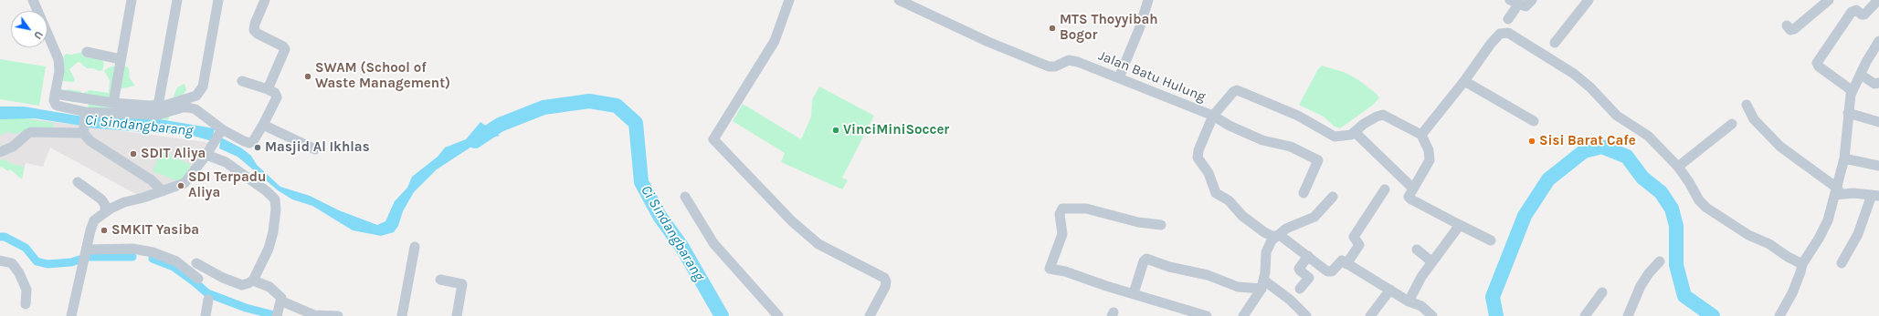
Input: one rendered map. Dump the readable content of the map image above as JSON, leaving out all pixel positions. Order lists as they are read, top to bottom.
{
  "streets": {
    "street": ["Jalan Batu Hulung"]
  },
  "water": ["Ci Sindangbarang"],
  "places": [
    "MTS Thoyyibah Bogor",
    "SWAM (School of Waste Management)",
    "VinciMiniSoccer",
    "Sisi Barat Cafe",
    "Masjid Al Ikhlas",
    "SDIT Aliya",
    "SDI Terpadu Aliya",
    "SMKIT Yasiba"
  ],
  "north": "bottom right"
}
